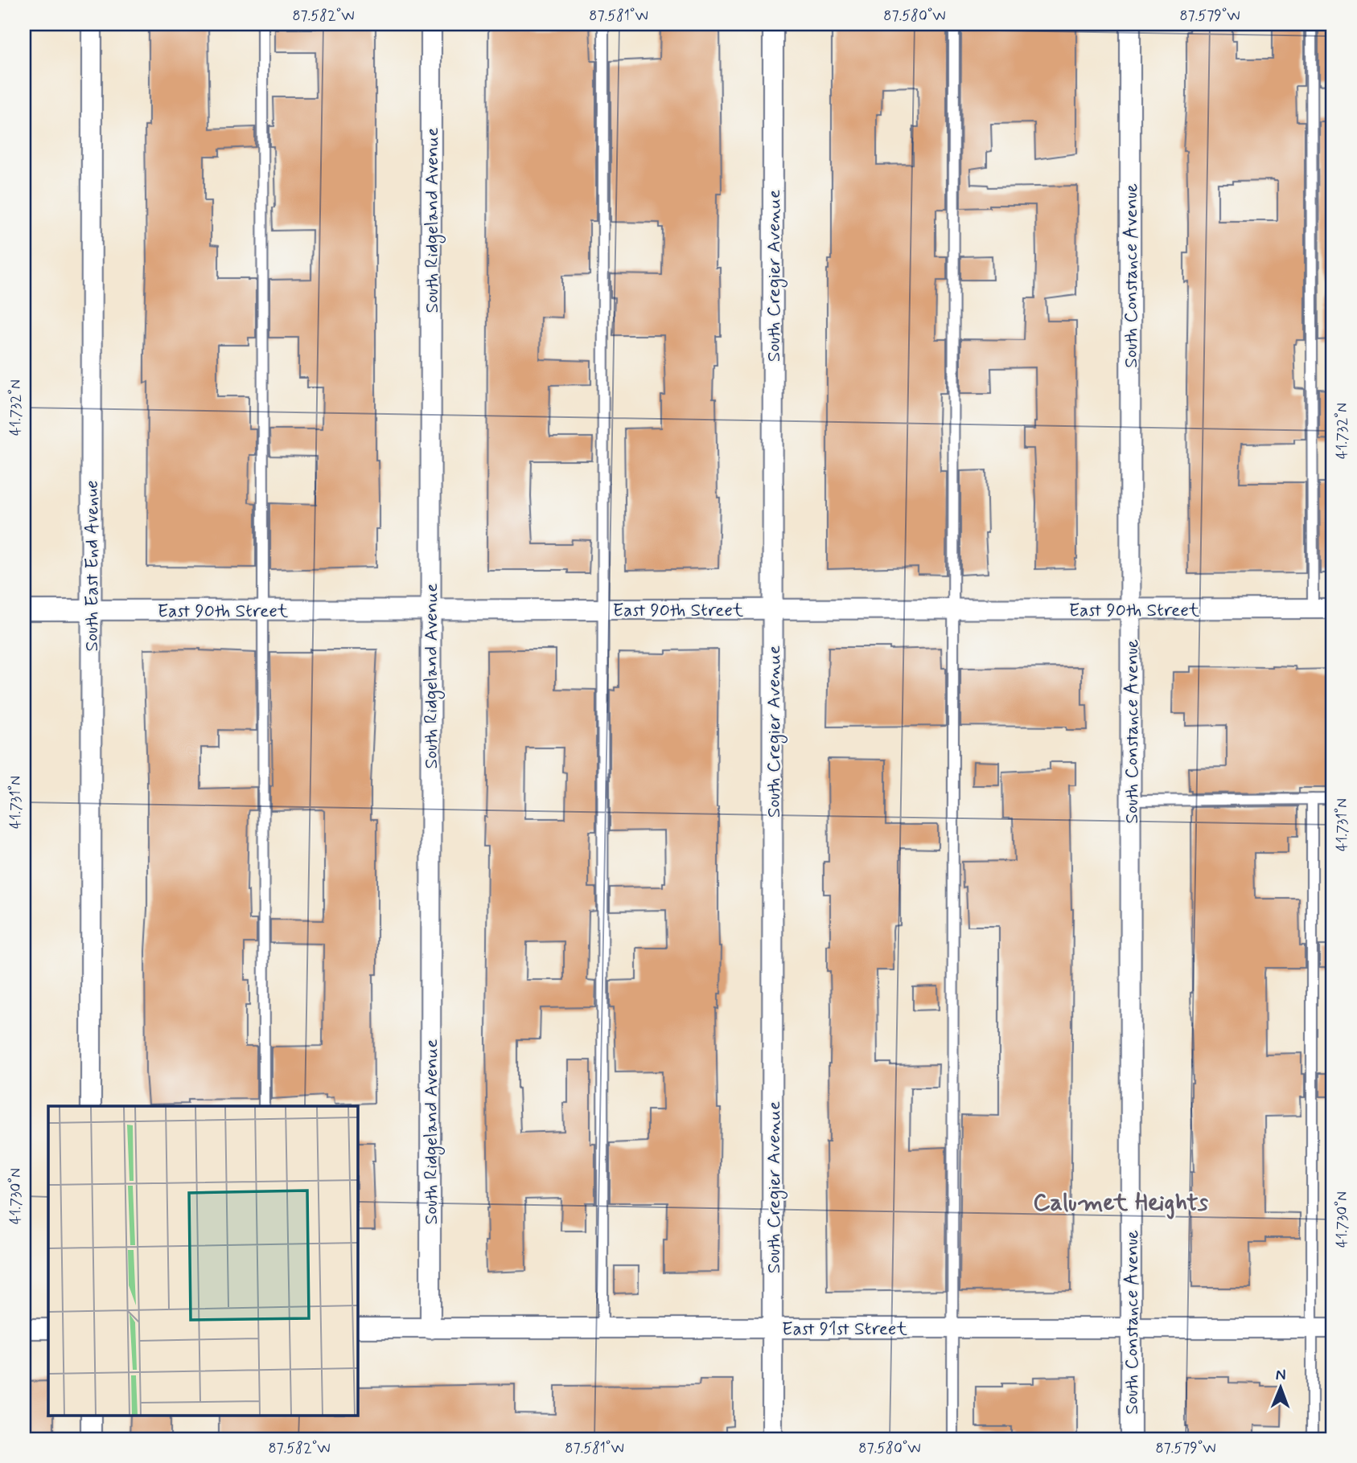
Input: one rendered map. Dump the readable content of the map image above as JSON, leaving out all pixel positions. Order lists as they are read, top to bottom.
{
  "streets": {
    "street": [
      "South Ridgeland Avenue",
      "South Cregier Avenue",
      "South Constance Avenue",
      "South East End Avenue",
      "East 90th Street",
      "East 91st Street"
    ]
  },
  "crossings": [
    ["South Ridgeland Avenue", "East 90th Street"],
    ["South Ridgeland Avenue", "East 91st Street"],
    ["South Cregier Avenue", "East 90th Street"],
    ["South Cregier Avenue", "East 91st Street"],
    ["South Constance Avenue", "East 90th Street"],
    ["South Constance Avenue", "East 91st Street"],
    ["South East End Avenue", "East 90th Street"]
  ],
  "districts": ["Calumet Heights"],
  "north": "top",
  "coordinates": [
    "87.582°W",
    "87.581°W",
    "87.580°W",
    "87.579°W",
    "41.732°N",
    "41.731°N",
    "41.730°N"
  ]
}
